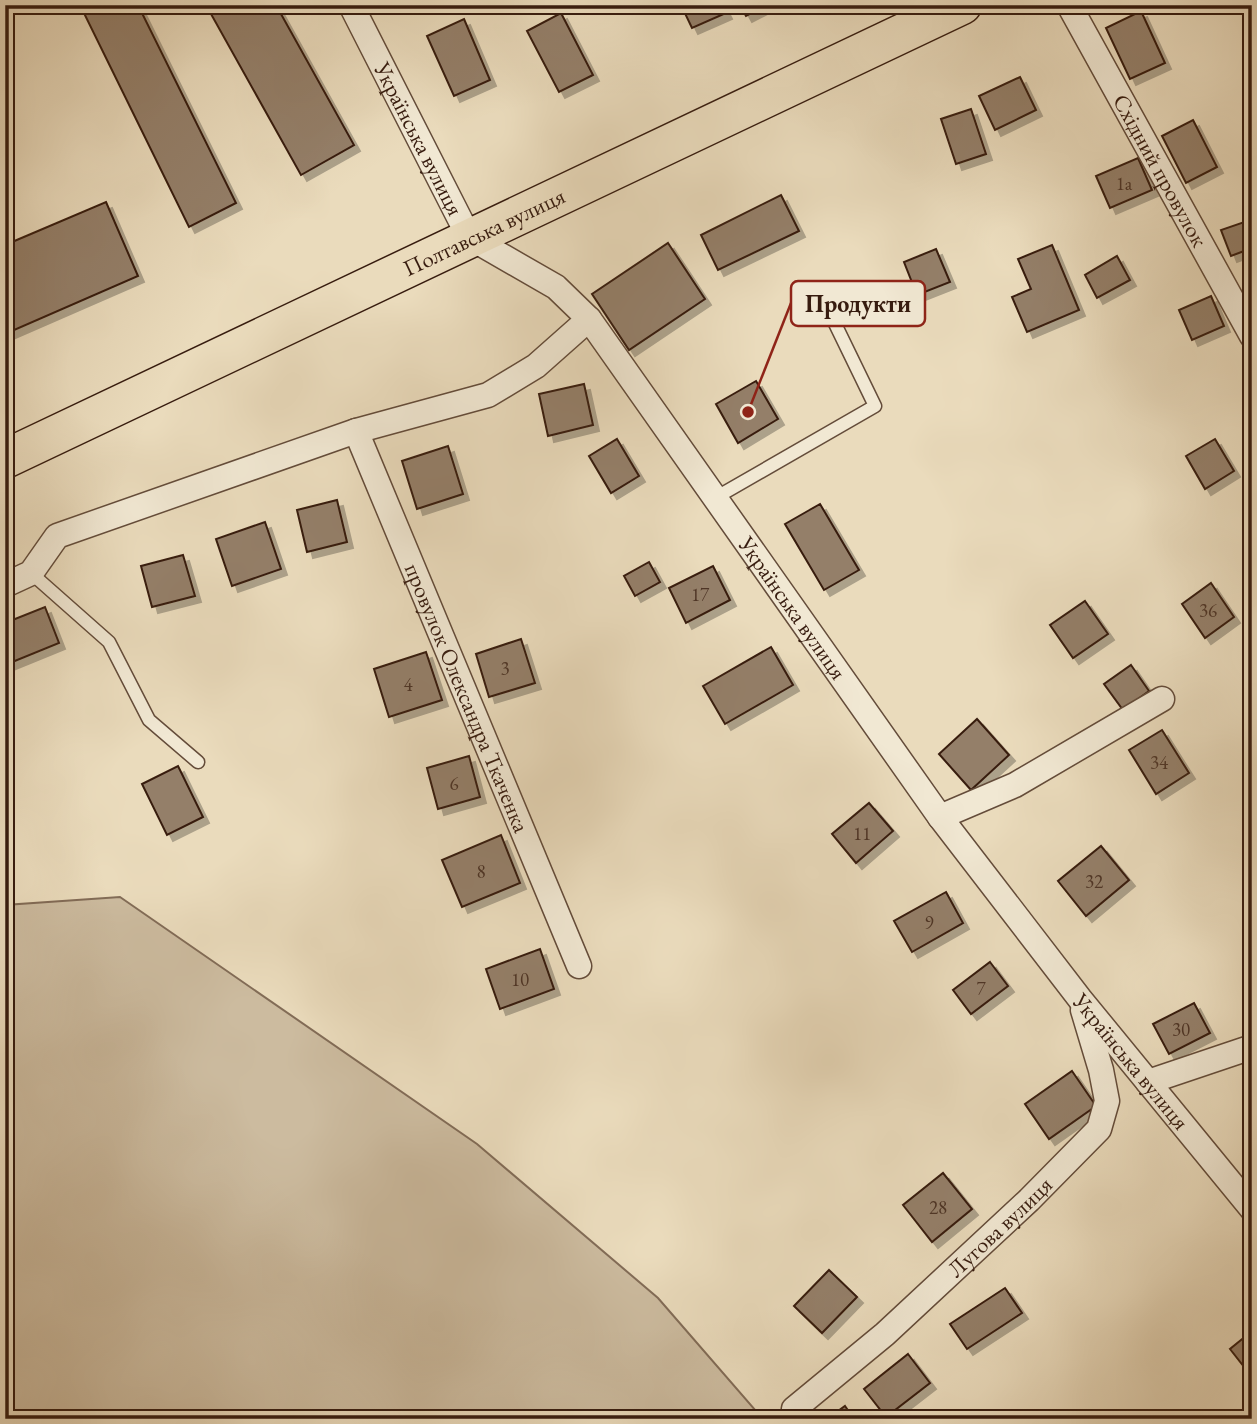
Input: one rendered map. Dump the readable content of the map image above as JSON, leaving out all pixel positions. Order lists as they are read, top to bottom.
{
  "streets": {
    "highway": ["Полтавська вулиця"],
    "street": [
      "Українська вулиця",
      "Східний провулок",
      "провулок Олександра Ткаченка",
      "Лугова вулиця"
    ]
  },
  "crossings": [
    ["Українська вулиця", "Полтавська вулиця"],
    ["Українська вулиця", "Лугова вулиця"]
  ],
  "places": ["Продукти"],
  "house_numbers": [
    "1а",
    "17",
    "36",
    "3",
    "4",
    "34",
    "6",
    "11",
    "8",
    "32",
    "9",
    "10",
    "7",
    "30",
    "28"
  ]
}
